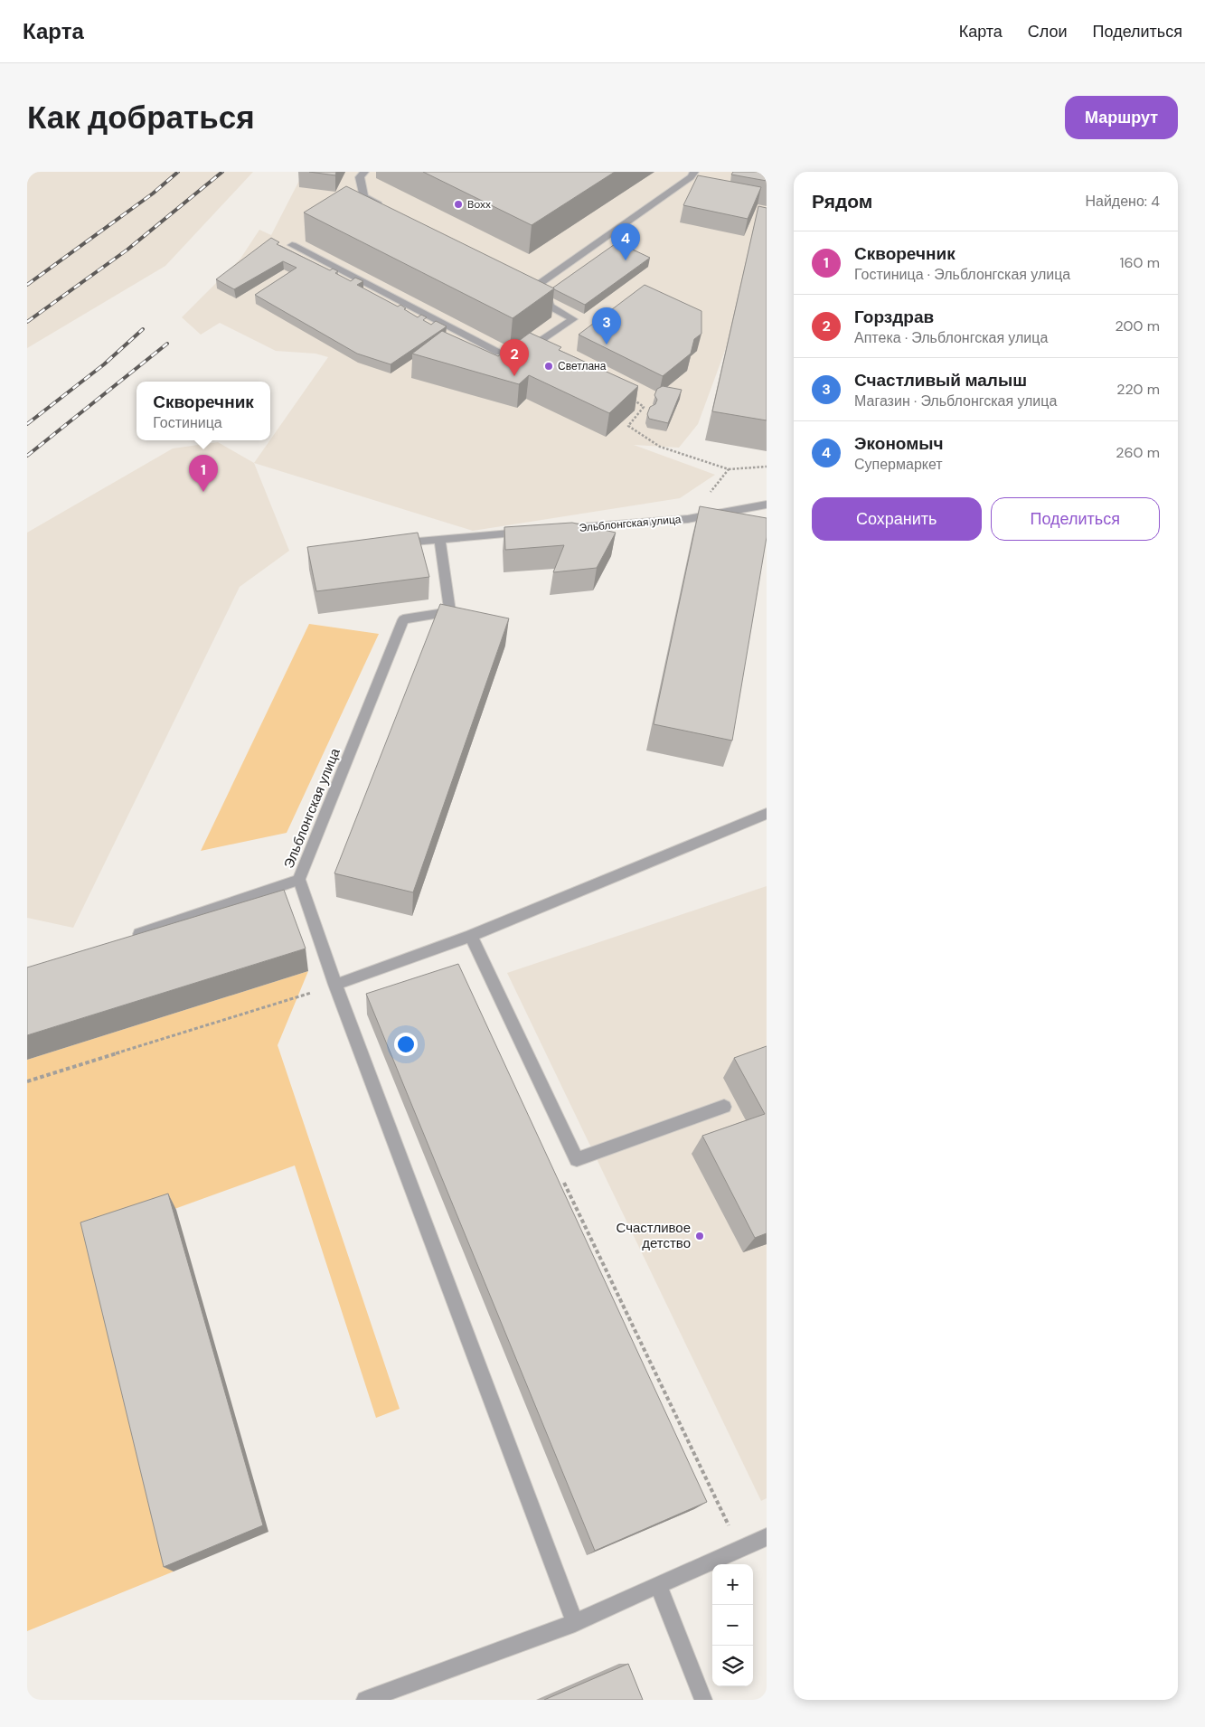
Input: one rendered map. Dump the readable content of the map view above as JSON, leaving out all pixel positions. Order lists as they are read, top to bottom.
{
  "streets": {
    "street": ["Эльблонгская улица"]
  },
  "places": ["Boxx", "Светлана", "Счастливое детство"],
  "page": {
    "header": "Карта",
    "nav": ["Карта", "Слои", "Поделиться"],
    "buttons": [
      "Маршрут",
      ["Сохранить", "Поделиться"]
    ],
    "title": "Как добраться",
    "heading": ["Рядом", "Найдено: 4"],
    "pins": [
      "4",
      "3",
      "2",
      "1"
    ],
    "list": [
      {
        "mark": "1",
        "name": "Скворечник",
        "note": "Гостиница · Эльблонгская улица",
        "value": "160 m"
      },
      {
        "mark": "2",
        "name": "Горздрав",
        "note": "Аптека · Эльблонгская улица",
        "value": "200 m"
      },
      {
        "mark": "3",
        "name": "Счастливый малыш",
        "note": "Магазин · Эльблонгская улица",
        "value": "220 m"
      },
      {
        "mark": "4",
        "name": "Экономыч",
        "note": "Супермаркет",
        "value": "260 m"
      }
    ],
    "popup": ["Скворечник", "Гостиница"],
    "map_buttons": ["+", "−"]
  }
}
